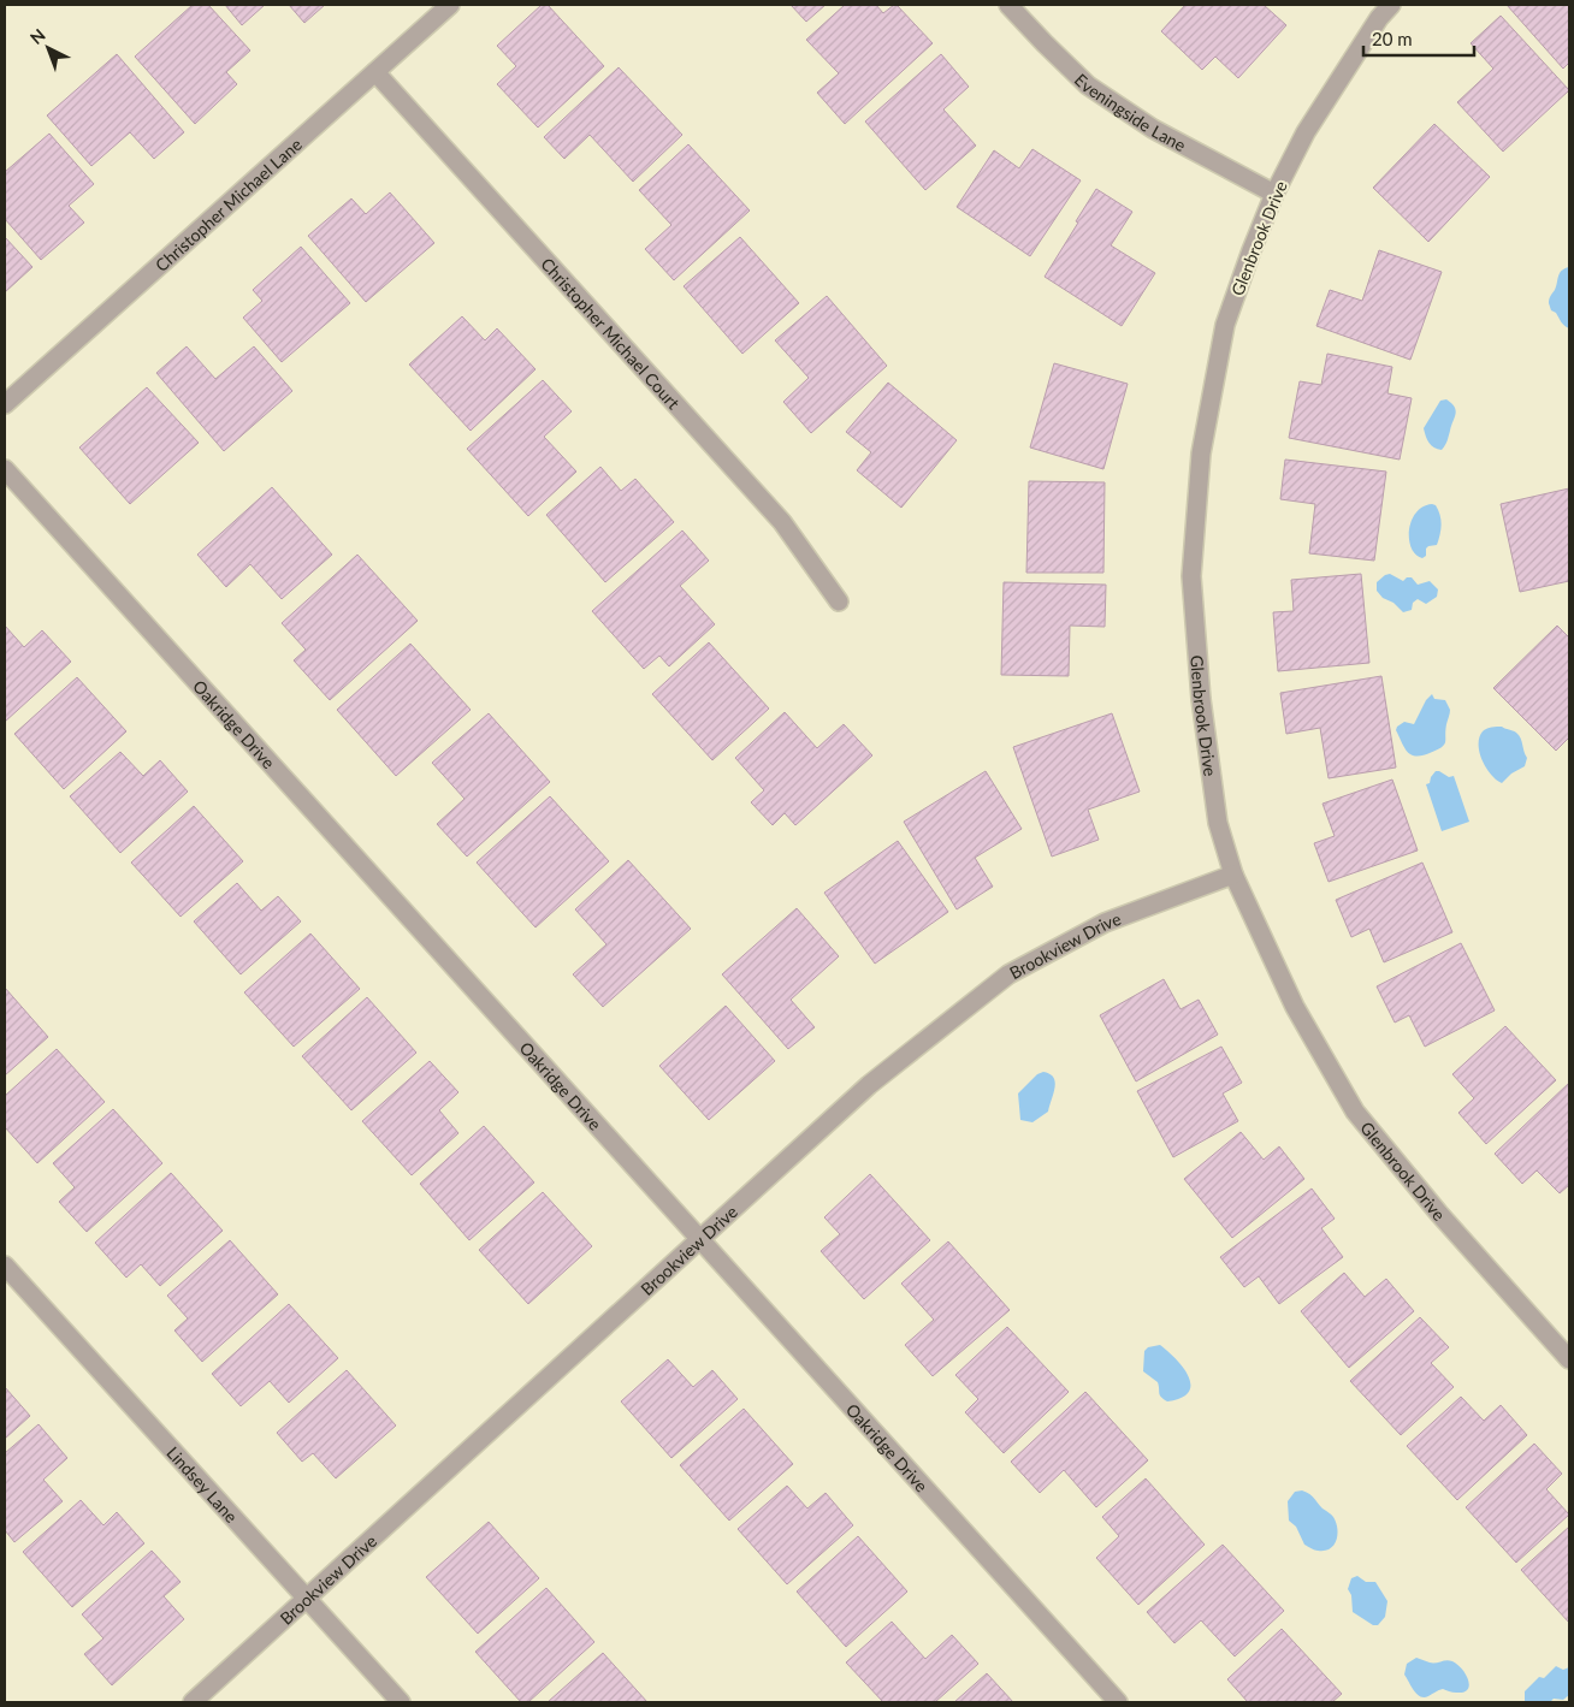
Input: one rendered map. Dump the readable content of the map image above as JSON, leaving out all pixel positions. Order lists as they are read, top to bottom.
{
  "streets": {
    "street": [
      "Eveningside Lane",
      "Christopher Michael Lane",
      "Glenbrook Drive",
      "Christopher Michael Court",
      "Oakridge Drive",
      "Brookview Drive",
      "Lindsey Lane"
    ]
  },
  "crossings": [
    ["Eveningside Lane", "Glenbrook Drive"],
    ["Christopher Michael Lane", "Christopher Michael Court"],
    ["Glenbrook Drive", "Brookview Drive"],
    ["Oakridge Drive", "Brookview Drive"],
    ["Brookview Drive", "Lindsey Lane"]
  ],
  "scale_bar": "20 m",
  "north": "top left"
}
